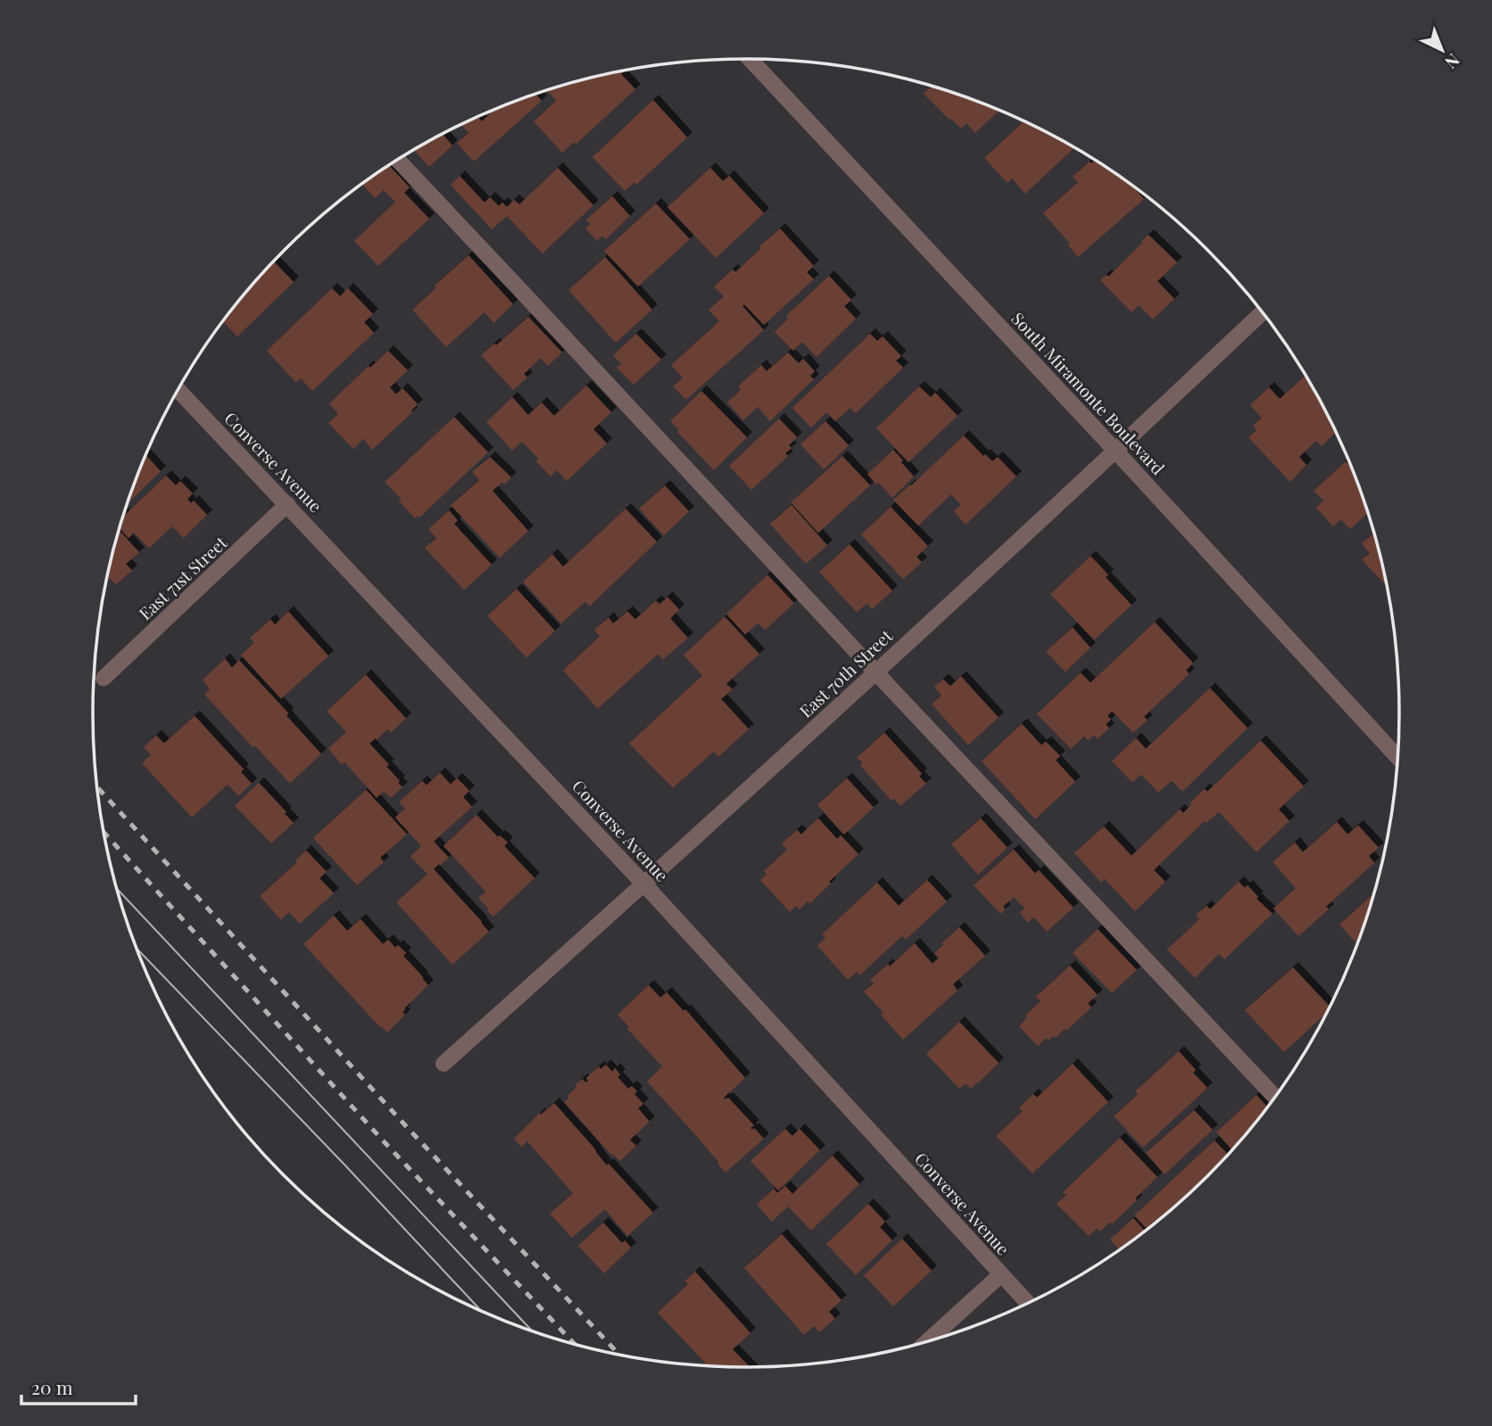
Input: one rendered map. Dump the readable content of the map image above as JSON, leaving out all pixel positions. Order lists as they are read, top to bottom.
{
  "streets": {
    "street": [
      "South Miramonte Boulevard",
      "Converse Avenue",
      "East 71st Street",
      "East 70th Street"
    ]
  },
  "crossings": [
    ["South Miramonte Boulevard", "East 70th Street"],
    ["Converse Avenue", "East 71st Street"],
    ["Converse Avenue", "East 70th Street"]
  ],
  "scale_bar": "20 m",
  "north": "bottom right"
}
